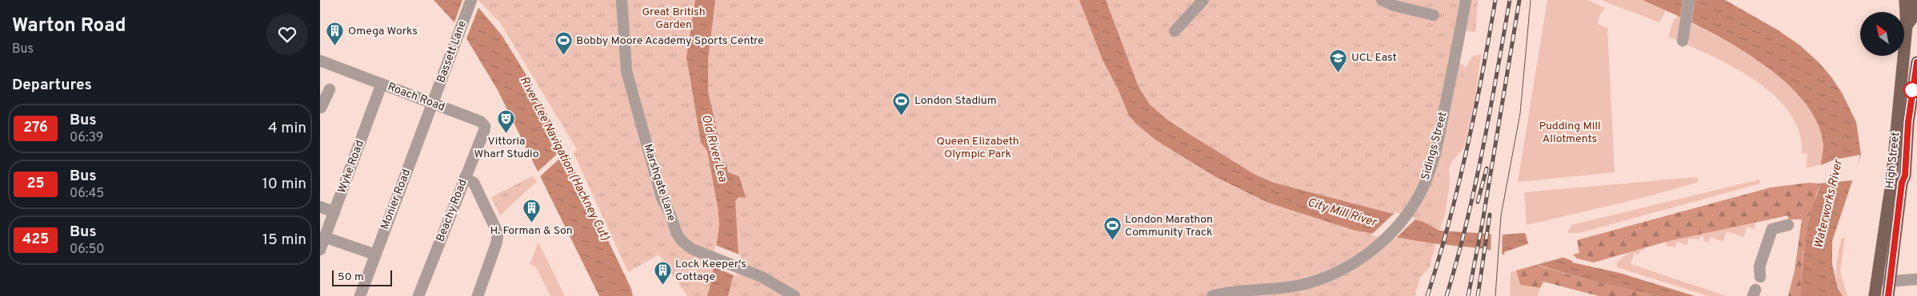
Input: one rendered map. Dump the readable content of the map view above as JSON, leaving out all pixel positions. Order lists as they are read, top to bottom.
{
  "streets": {
    "main road": ["High Street"],
    "street": [
      "Bassett Lane",
      "Roach Road",
      "Sidings Street",
      "Wyke Road",
      "Marshgate Lane",
      "Monier Road",
      "Beachy Road"
    ]
  },
  "crossings": [
    ["Bassett Lane", "Roach Road"],
    ["Bassett Lane", "Monier Road"],
    ["Roach Road", "Wyke Road"],
    ["Roach Road", "Monier Road"],
    ["Roach Road", "Beachy Road"]
  ],
  "water": [
    "Old River Lea",
    "River Lee Navigation (Hackney Cut)",
    "Waterworks River",
    "City Mill River"
  ],
  "parks": ["Great British Garden", "Pudding Mill Allotments", "Queen Elizabeth Olympic Park"],
  "places": {
    "building": ["Omega Works", "H. Forman & Son", "Lock Keeper's Cottage"],
    "sports": ["Bobby Moore Academy Sports Centre", "London Stadium", "London Marathon Community Track"],
    "school or university": ["UCL East"],
    "theatre": ["Vittoria Wharf Studio"]
  },
  "lines": ["bus line 276"],
  "scale_bar": "50 m",
  "north": "top left",
  "page": {
    "heading": [
      ["Warton Road", "Bus"],
      "Departures"
    ],
    "list": [
      {
        "mark": "276",
        "name": "Bus",
        "note": "06:39",
        "value": "4 min"
      },
      {
        "mark": "25",
        "name": "Bus",
        "note": "06:45",
        "value": "10 min"
      },
      {
        "mark": "425",
        "name": "Bus",
        "note": "06:50",
        "value": "15 min"
      }
    ],
    "scale": "50 m"
  }
}
